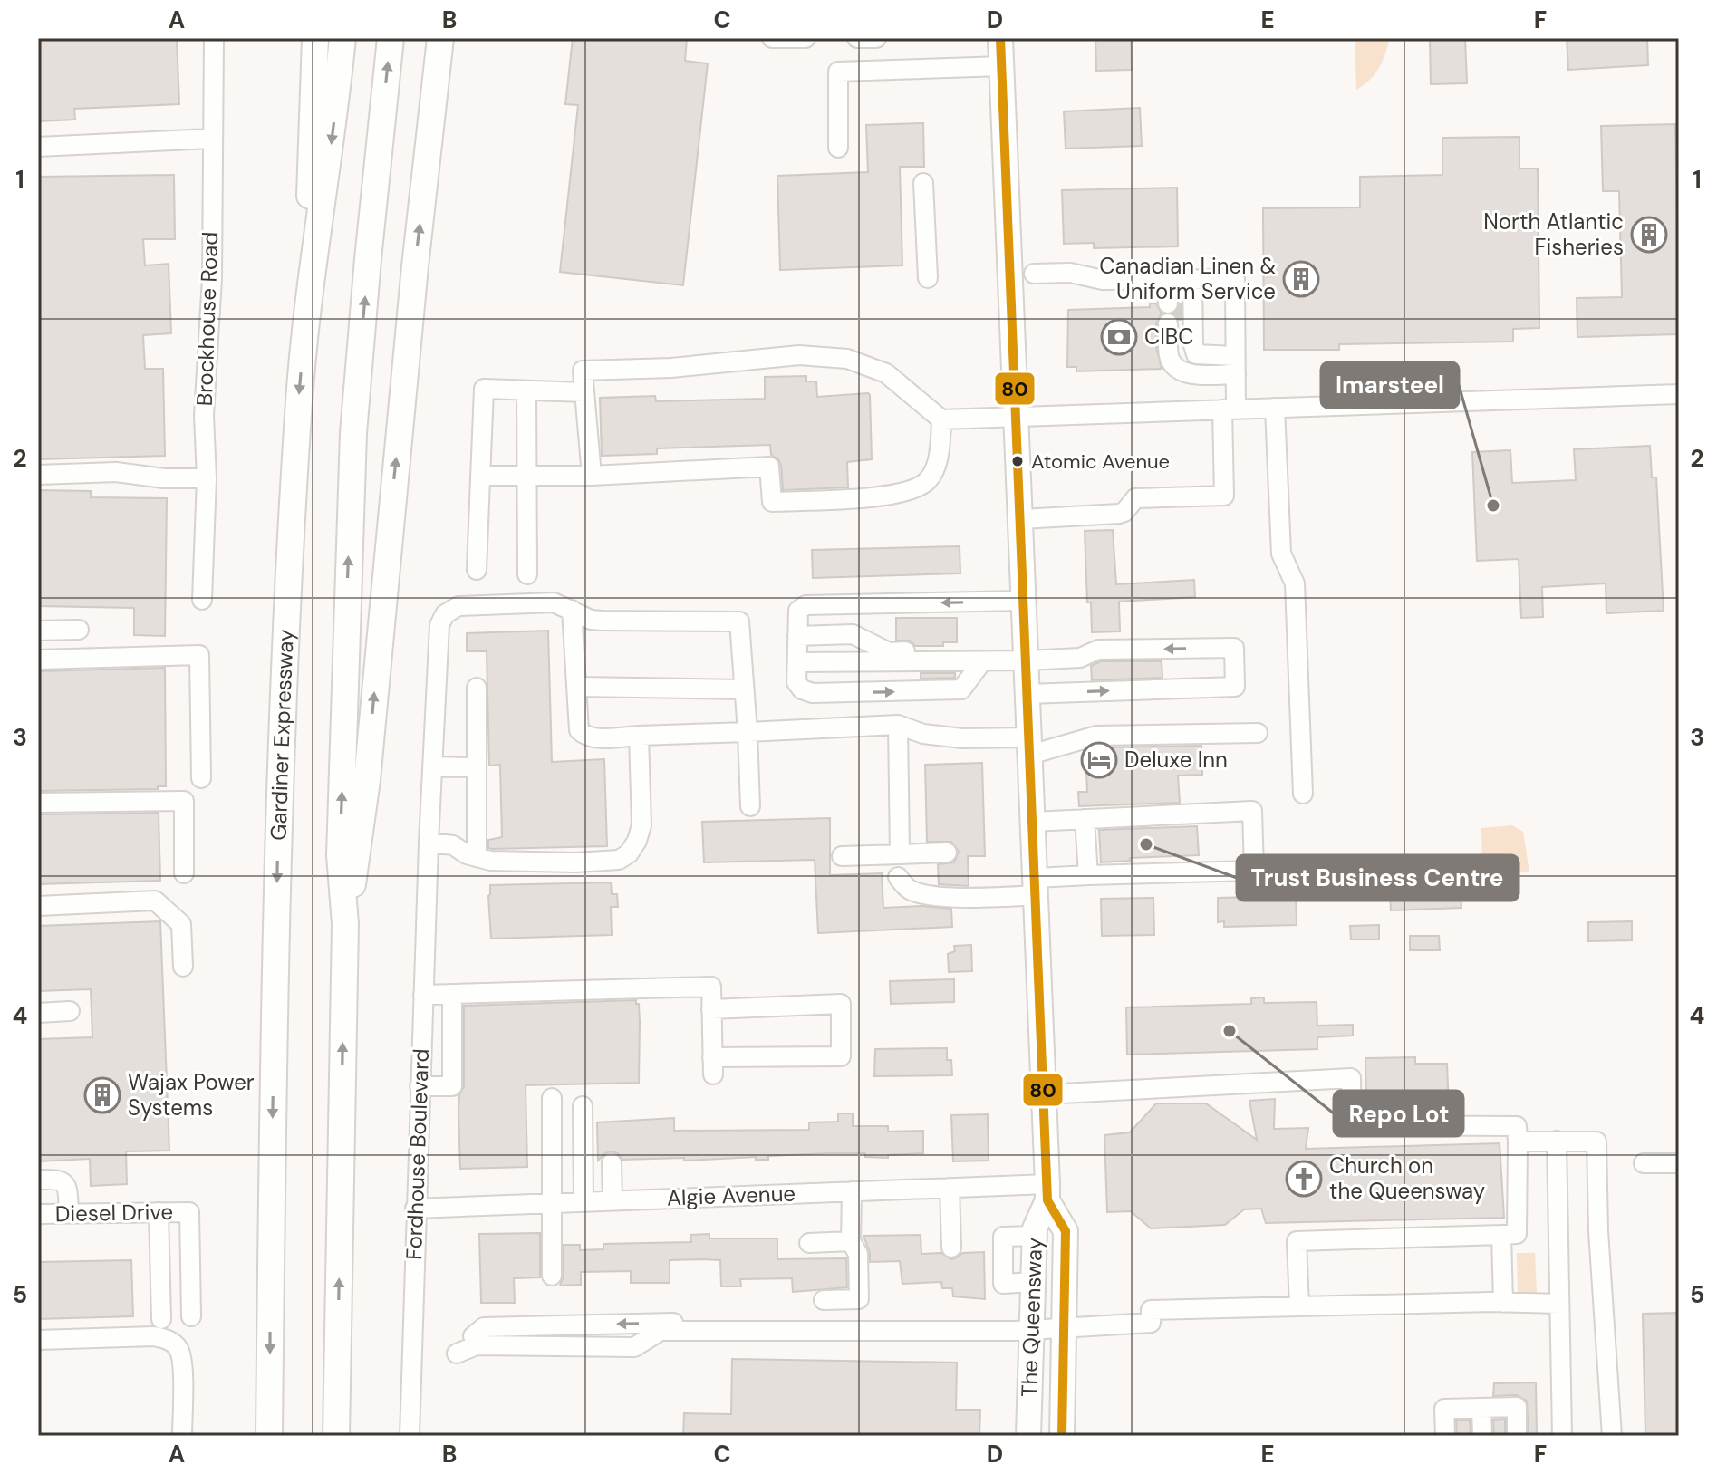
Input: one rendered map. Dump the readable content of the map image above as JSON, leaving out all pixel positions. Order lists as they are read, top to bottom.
{
  "streets": {
    "highway": ["Gardiner Expressway"],
    "main road": ["The Queensway"],
    "street": [
      "Brockhouse Road",
      "Fordhouse Boulevard",
      "Algie Avenue",
      "Diesel Drive"
    ]
  },
  "crossings": [
    ["Fordhouse Boulevard", "Algie Avenue"],
    ["Algie Avenue", "The Queensway"]
  ],
  "places": {
    "building": ["North Atlantic Fisheries", "Canadian Linen & Uniform Service", "Wajax Power Systems"],
    "bank": ["CIBC"],
    "other": [
      "Atomic Avenue",
      "Imarsteel",
      "Trust Business Centre",
      "Repo Lot"
    ],
    "hotel": ["Deluxe Inn"],
    "church": ["Church on the Queensway"]
  },
  "lines": ["transit line 80"],
  "grid": {
    "columns": [
      "A",
      "B",
      "C",
      "D",
      "E",
      "F"
    ],
    "rows": [
      "1",
      "2",
      "3",
      "4",
      "5"
    ]
  }
}
